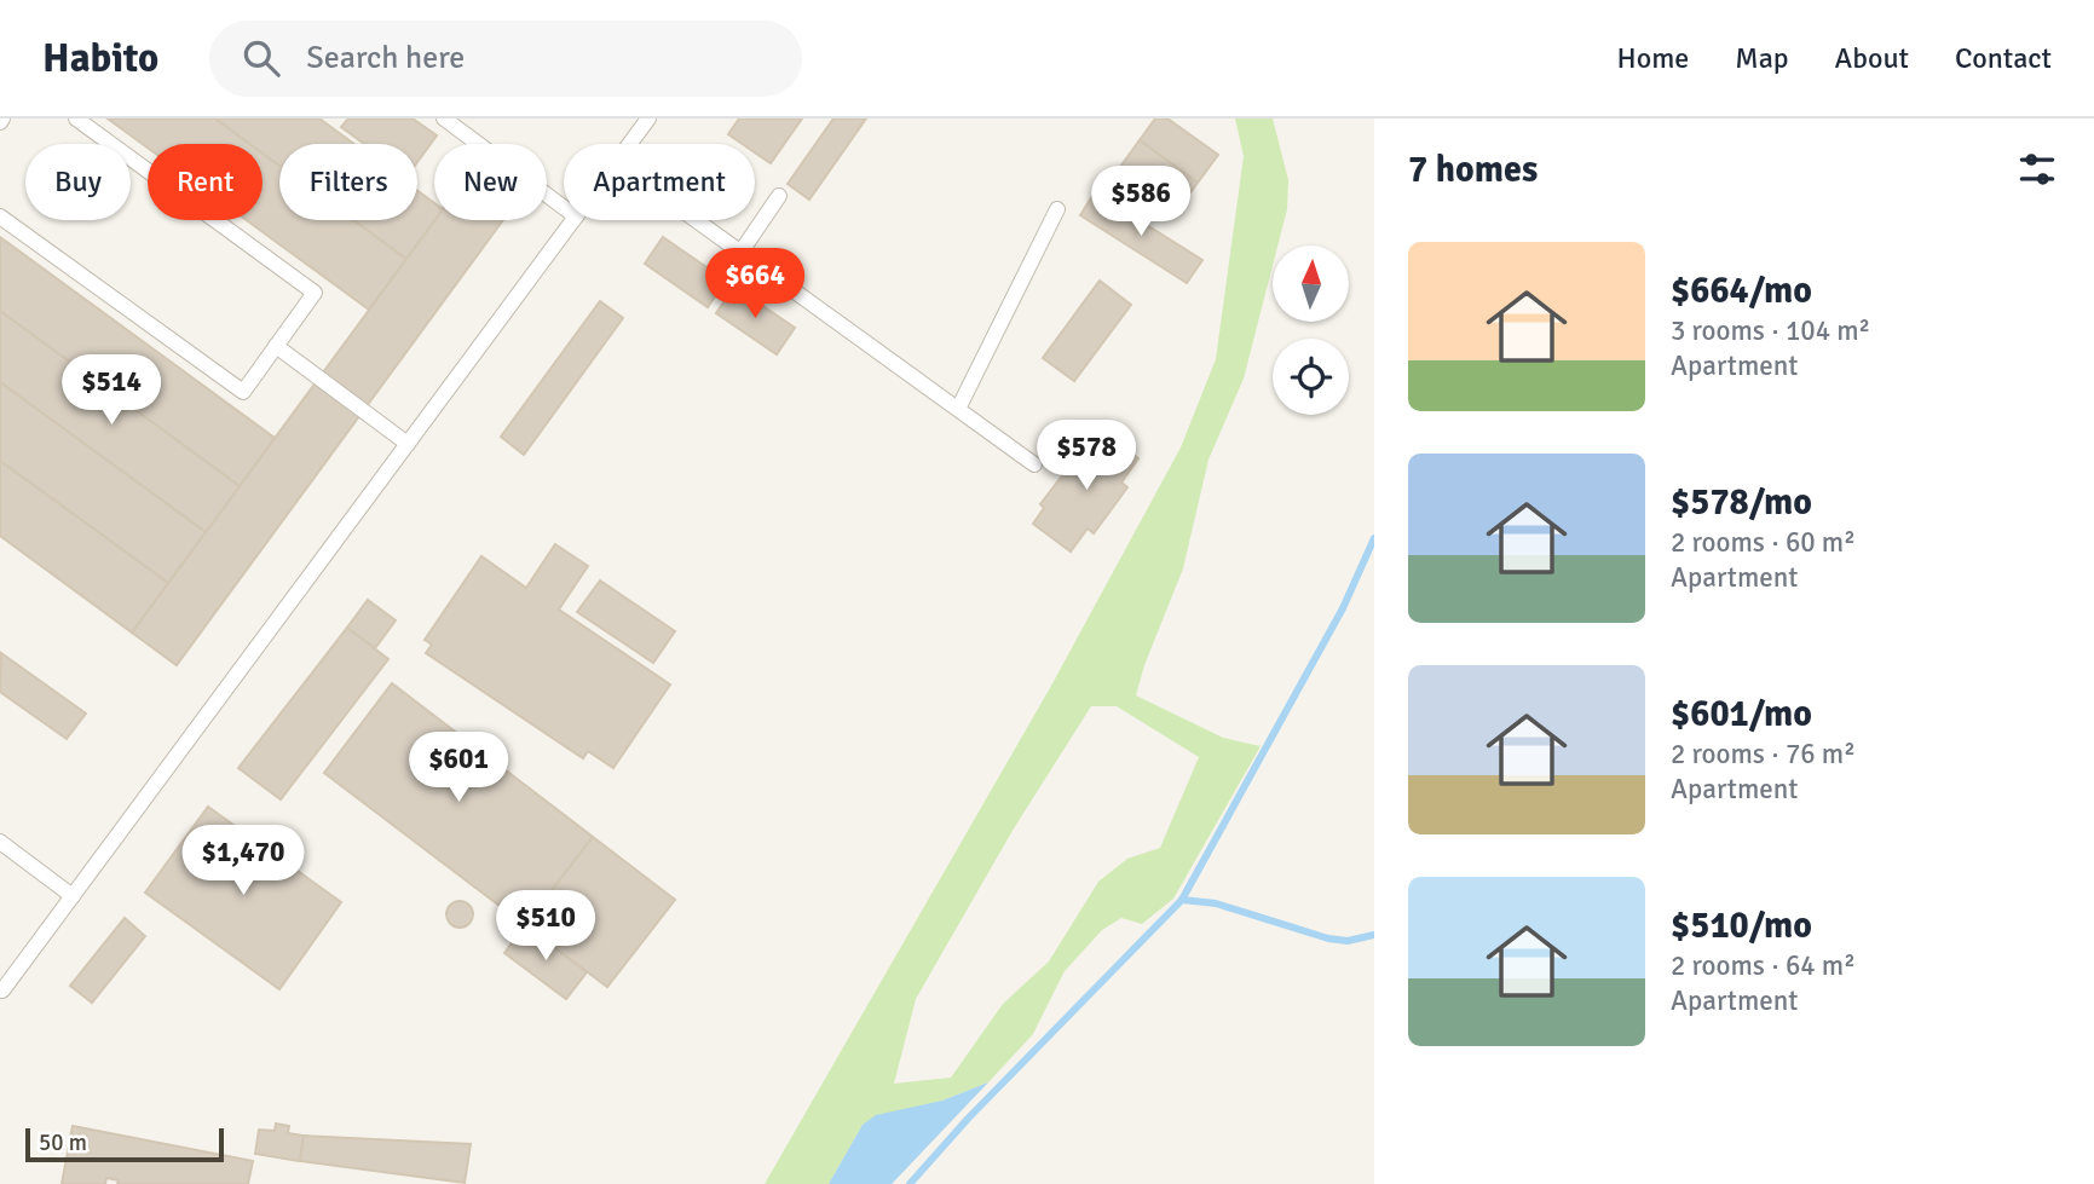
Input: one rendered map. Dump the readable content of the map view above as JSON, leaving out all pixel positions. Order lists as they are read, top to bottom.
{
  "scale_bar": "50 m",
  "north": "top",
  "page": {
    "header": "Habito",
    "search": "Search here",
    "nav": [
      "Home",
      "Map",
      "About",
      "Contact"
    ],
    "heading": "7 homes",
    "chip": [
      "Buy",
      "Rent",
      "Filters",
      "New",
      "Apartment"
    ],
    "price": [
      "$586",
      "$664",
      "$514",
      "$578",
      "$601",
      "$1,470",
      "$510"
    ],
    "list": [
      {
        "name": "$664/mo",
        "note": "3 rooms · 104 m² · Apartment"
      },
      {
        "name": "$578/mo",
        "note": "2 rooms · 60 m² · Apartment"
      },
      {
        "name": "$601/mo",
        "note": "2 rooms · 76 m² · Apartment"
      },
      {
        "name": "$510/mo",
        "note": "2 rooms · 64 m² · Apartment"
      }
    ],
    "scale": "50 m"
  }
}
